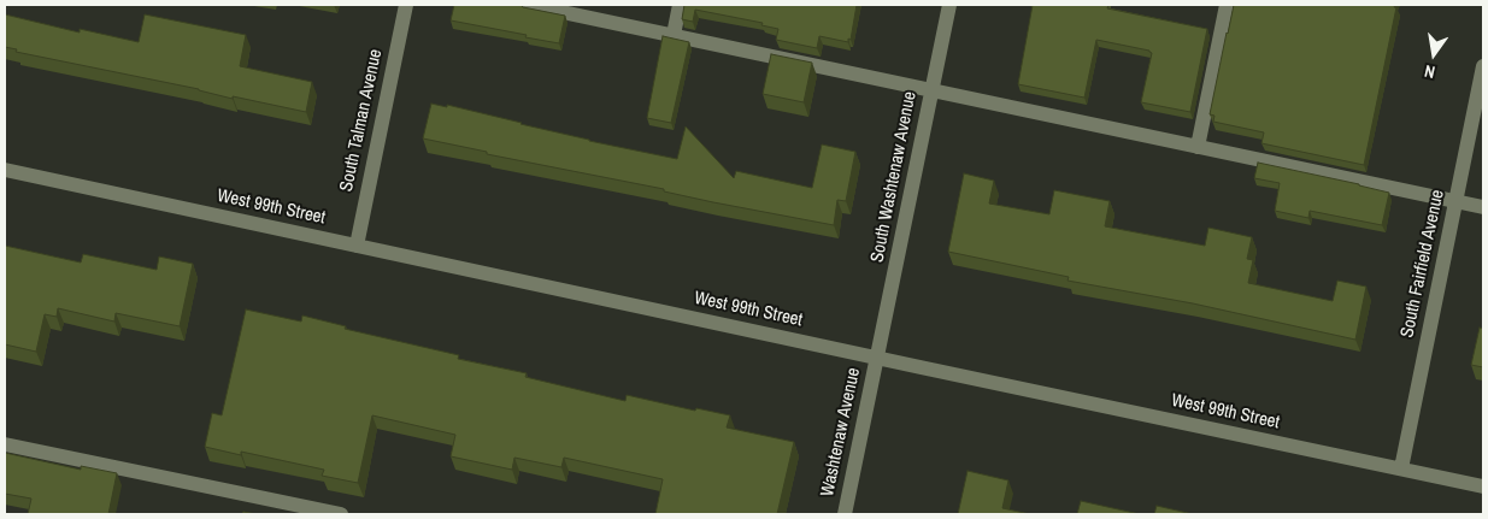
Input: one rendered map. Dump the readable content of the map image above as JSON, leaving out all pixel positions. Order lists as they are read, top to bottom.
{
  "streets": {
    "street": [
      "South Talman Avenue",
      "South Washtenaw Avenue",
      "West 99th Street",
      "South Fairfield Avenue",
      "Washtenaw Avenue"
    ]
  },
  "crossings": [
    ["South Talman Avenue", "West 99th Street"],
    ["South Washtenaw Avenue", "West 99th Street"],
    ["South Washtenaw Avenue", "Washtenaw Avenue"],
    ["West 99th Street", "South Fairfield Avenue"],
    ["West 99th Street", "Washtenaw Avenue"]
  ],
  "north": "bottom"
}
